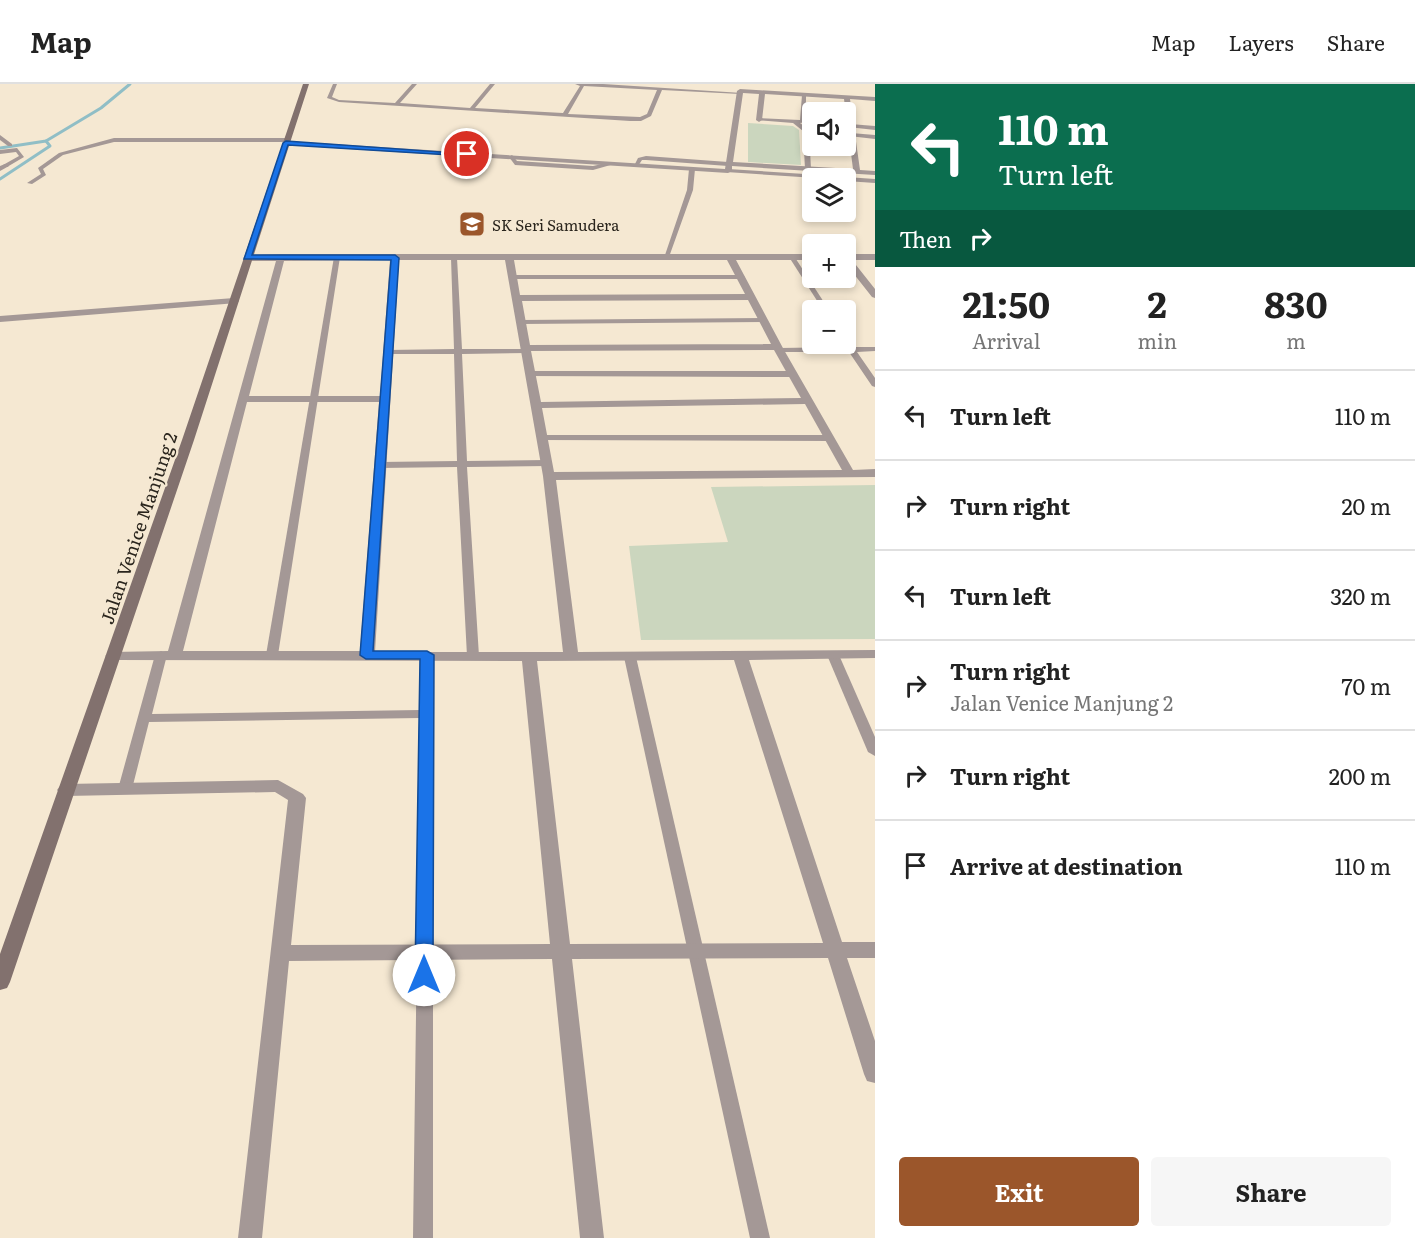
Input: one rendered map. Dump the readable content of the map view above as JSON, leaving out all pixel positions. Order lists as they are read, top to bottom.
{
  "streets": {
    "street": ["Jalan Venice Manjung 2"]
  },
  "places": {
    "school or university": ["SK Seri Samudera"]
  },
  "page": {
    "header": "Map",
    "nav": ["Map", "Layers", "Share"],
    "turn": ["110 m", "Turn left"],
    "map_buttons": ["+", "−"],
    "then": "Then",
    "eta": [
      "21:50",
      "Arrival",
      "2",
      "min",
      "830",
      "m"
    ],
    "list": [
      {
        "name": "Turn left",
        "value": "110 m"
      },
      {
        "name": "Turn right",
        "value": "20 m"
      },
      {
        "name": "Turn left",
        "value": "320 m"
      },
      {
        "name": "Turn right",
        "note": "Jalan Venice Manjung 2",
        "value": "70 m"
      },
      {
        "name": "Turn right",
        "value": "200 m"
      },
      {
        "name": "Arrive at destination",
        "value": "110 m"
      }
    ],
    "buttons": ["Exit", "Share"]
  }
}
